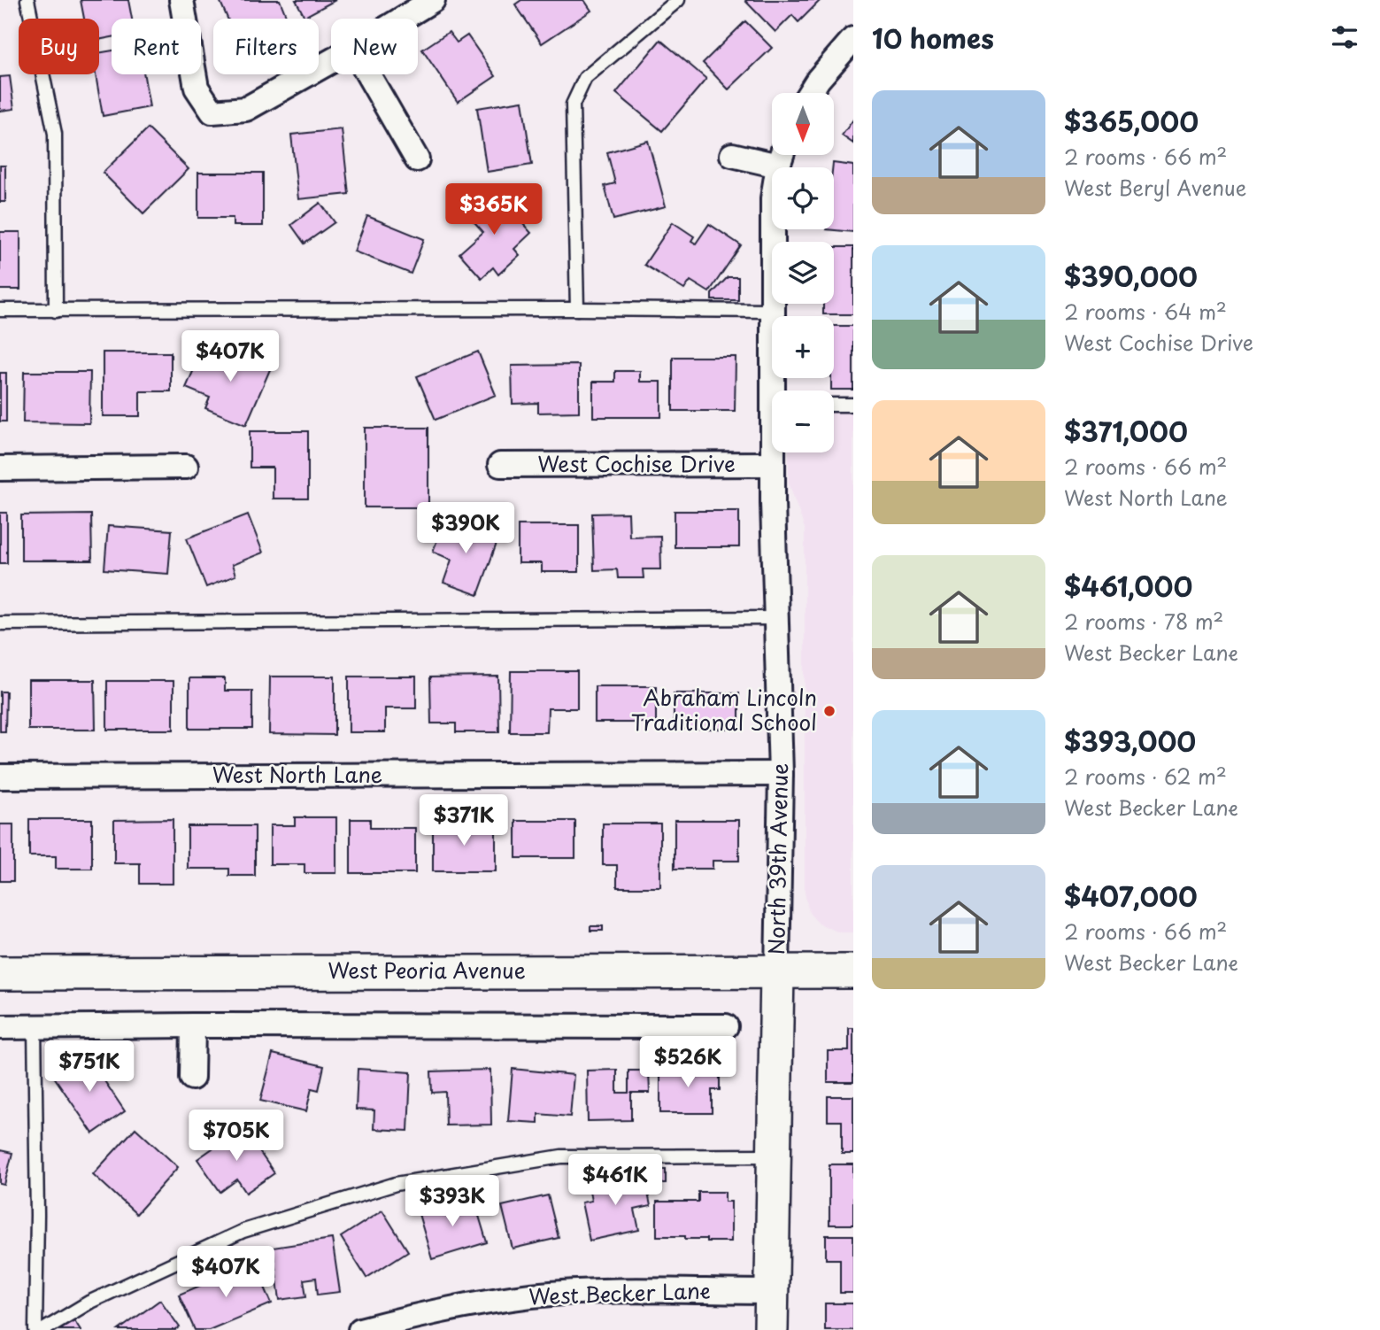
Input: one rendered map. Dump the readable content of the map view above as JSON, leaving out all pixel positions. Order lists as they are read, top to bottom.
{
  "streets": {
    "main road": ["North 39th Avenue", "West Peoria Avenue"],
    "street": ["West Cochise Drive", "West North Lane", "West Becker Lane"]
  },
  "crossings": [
    ["West Cochise Drive", "North 39th Avenue"],
    ["West North Lane", "North 39th Avenue"],
    ["North 39th Avenue", "West Peoria Avenue"],
    ["North 39th Avenue", "West Becker Lane"]
  ],
  "places": ["Abraham Lincoln Traditional School"],
  "north": "bottom",
  "page": {
    "heading": "10 homes",
    "chip": [
      "Buy",
      "Rent",
      "Filters",
      "New"
    ],
    "list": [
      {
        "name": "$365,000",
        "note": "2 rooms · 66 m² · West Beryl Avenue"
      },
      {
        "name": "$390,000",
        "note": "2 rooms · 64 m² · West Cochise Drive"
      },
      {
        "name": "$371,000",
        "note": "2 rooms · 66 m² · West North Lane"
      },
      {
        "name": "$461,000",
        "note": "2 rooms · 78 m² · West Becker Lane"
      },
      {
        "name": "$393,000",
        "note": "2 rooms · 62 m² · West Becker Lane"
      },
      {
        "name": "$407,000",
        "note": "2 rooms · 66 m² · West Becker Lane"
      }
    ],
    "map_buttons": ["+", "−"],
    "price": [
      "$365K",
      "$407K",
      "$390K",
      "$371K",
      "$526K",
      "$751K",
      "$705K",
      "$461K",
      "$393K",
      "$407K"
    ]
  }
}
